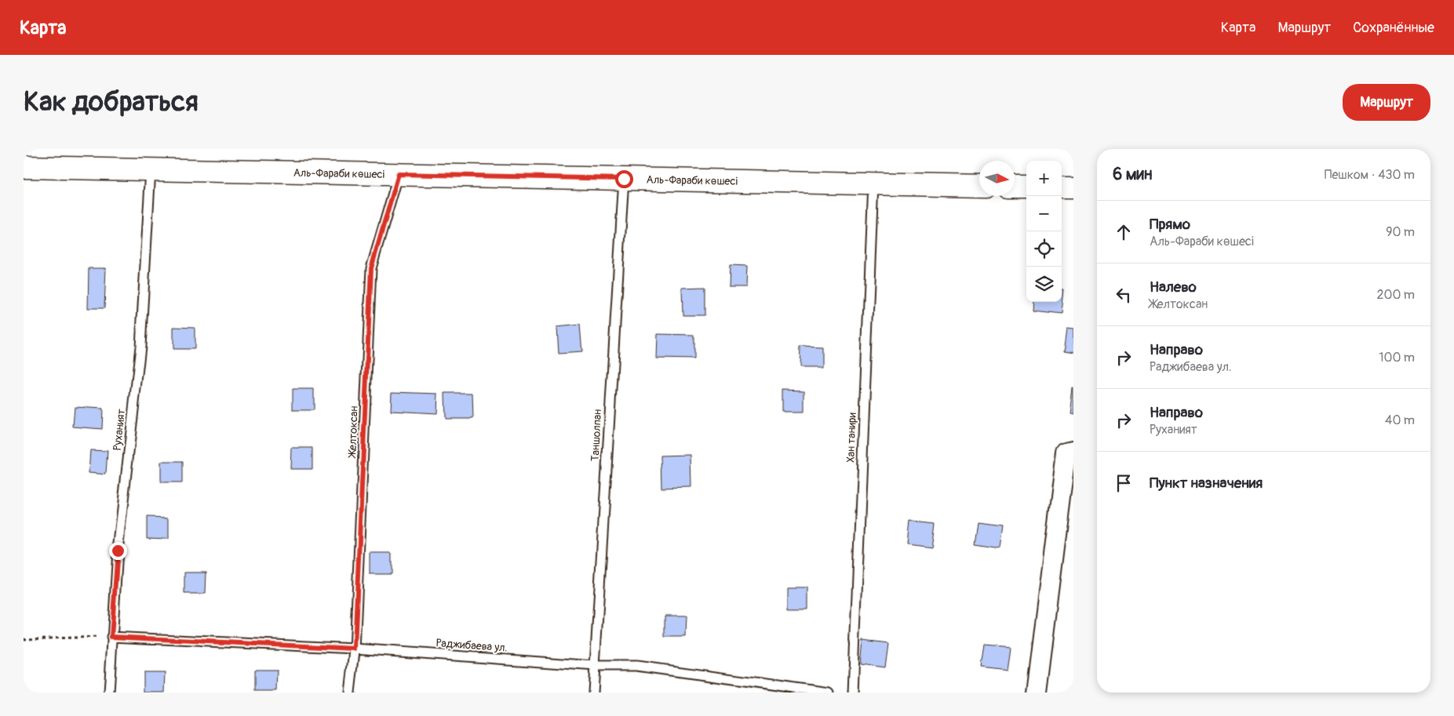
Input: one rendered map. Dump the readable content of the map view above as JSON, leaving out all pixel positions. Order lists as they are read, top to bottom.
{
  "streets": {
    "main road": ["Аль-Фараби көшесі"],
    "lane": [
      "Руханият",
      "Желтоксан",
      "Таншолпан",
      "Хан танири",
      "Раджибаева ул."
    ]
  },
  "crossings": [
    ["Аль-Фараби көшесі", "Руханият"],
    ["Аль-Фараби көшесі", "Желтоксан"],
    ["Аль-Фараби көшесі", "Таншолпан"],
    ["Аль-Фараби көшесі", "Хан танири"],
    ["Руханият", "Раджибаева ул."],
    ["Желтоксан", "Раджибаева ул."],
    ["Таншолпан", "Раджибаева ул."]
  ],
  "north": "right",
  "page": {
    "header": "Карта",
    "nav": ["Карта", "Маршрут", "Сохранённые"],
    "buttons": "Маршрут",
    "title": "Как добраться",
    "heading": ["6 мин", "Пешком · 430 m"],
    "map_buttons": ["+", "−"],
    "list": [
      ["Прямо", "Аль-Фараби көшесі", "90 m"],
      ["Налево", "Желтоксан", "200 m"],
      ["Направо", "Раджибаева ул.", "100 m"],
      ["Направо", "Руханият", "40 m"],
      "Пункт назначения"
    ]
  }
}
